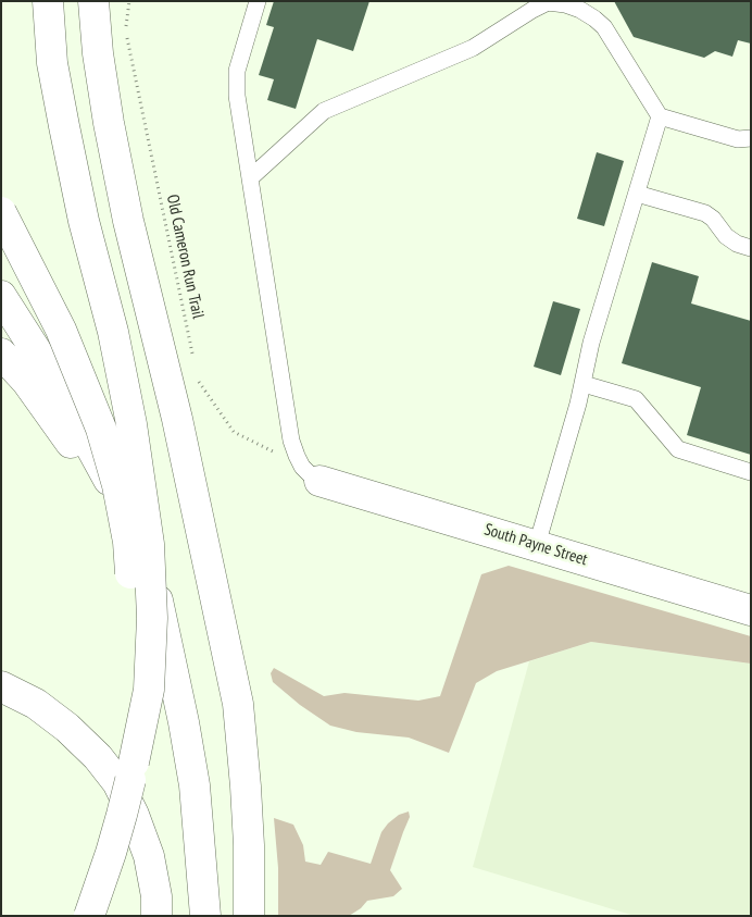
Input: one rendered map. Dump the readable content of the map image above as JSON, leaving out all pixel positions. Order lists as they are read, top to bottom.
{
  "streets": {
    "main road": ["South Payne Street"],
    "path": ["Old Cameron Run Trail"]
  }
}
